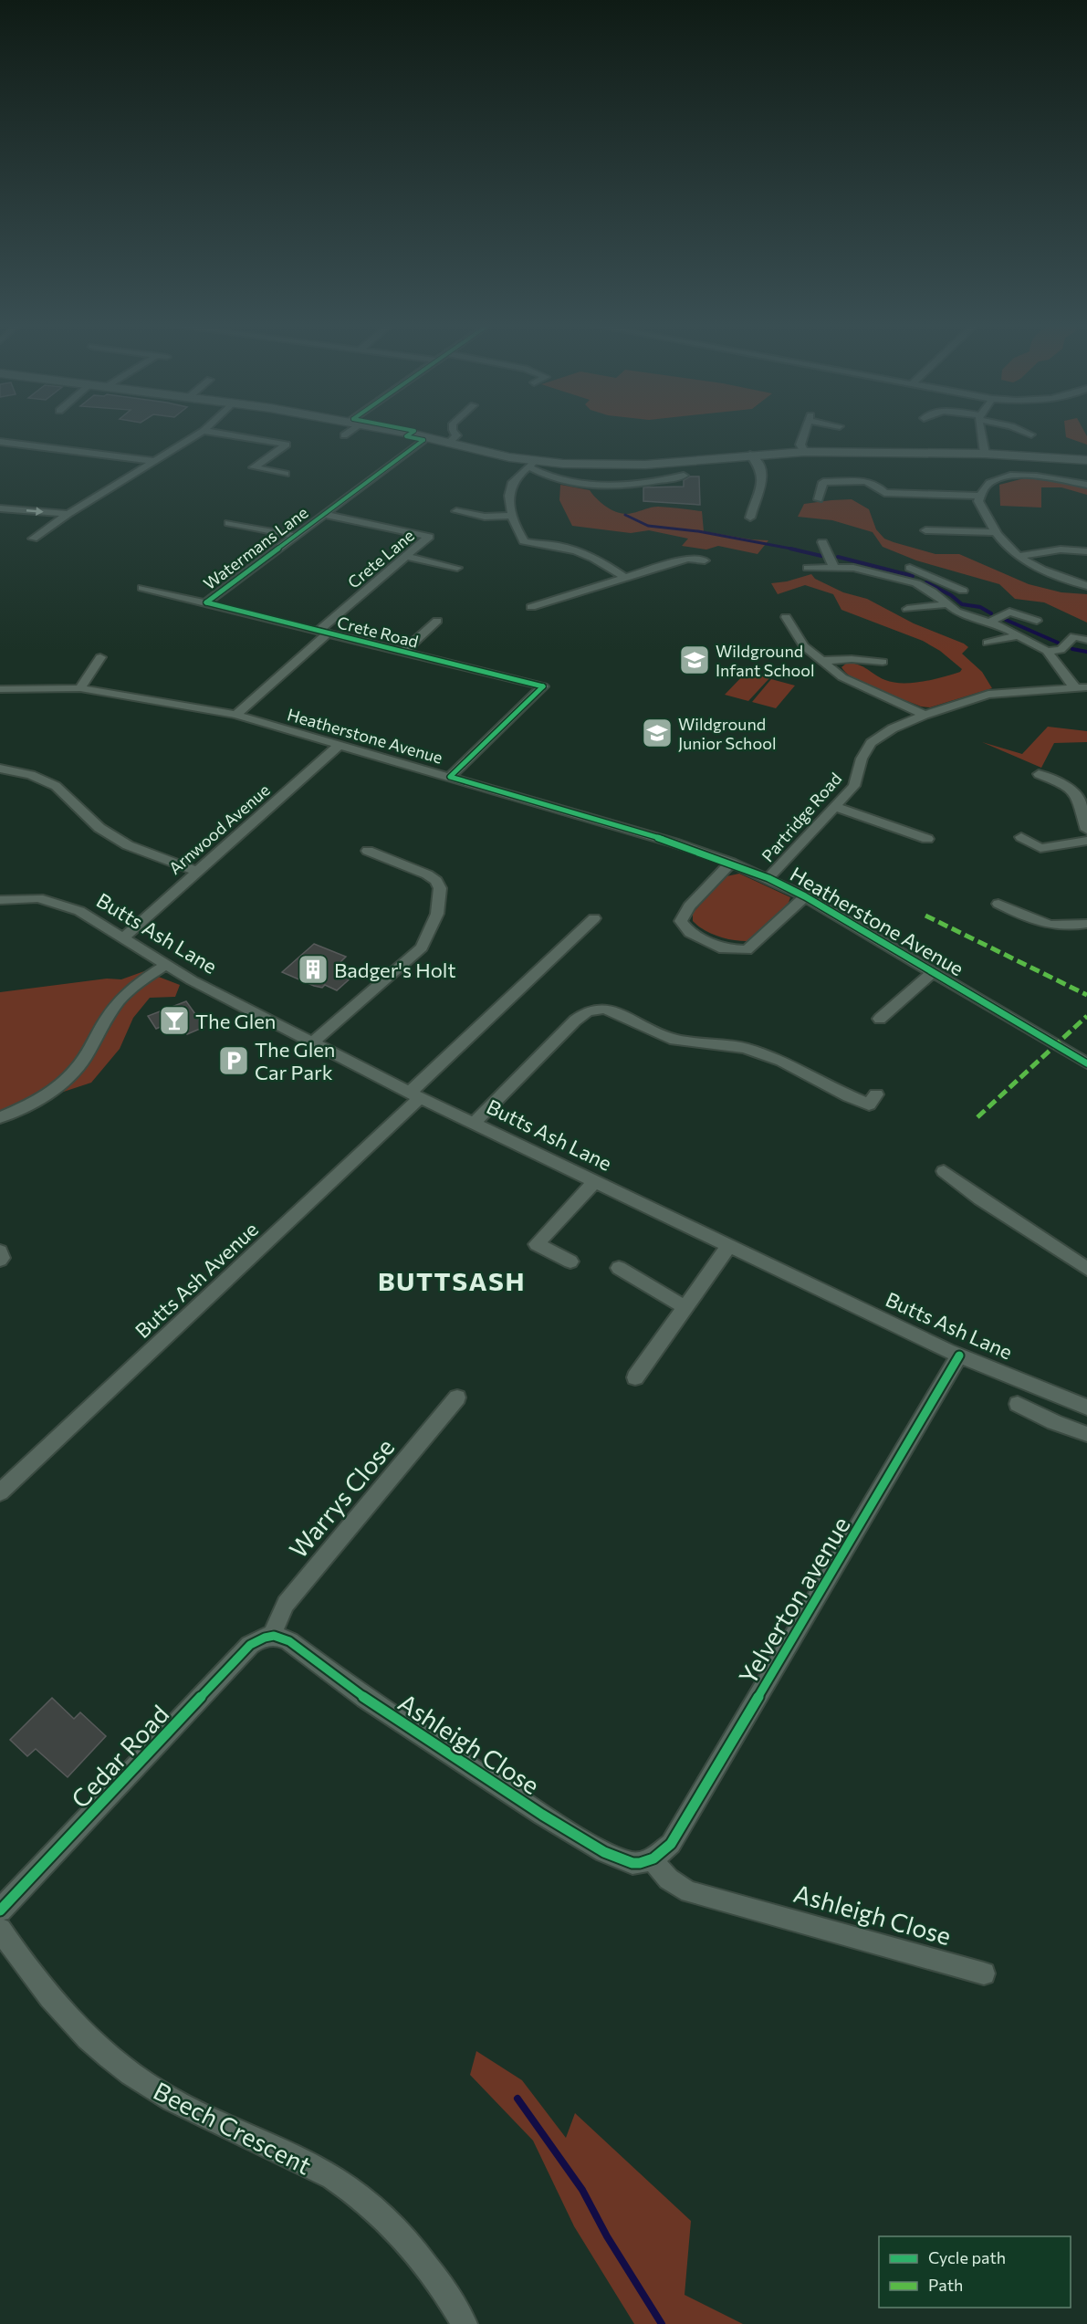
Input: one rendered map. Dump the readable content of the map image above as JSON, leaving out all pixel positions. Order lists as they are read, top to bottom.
{
  "streets": {
    "street": [
      "Watermans Lane",
      "Crete Lane",
      "Crete Road",
      "Heatherstone Avenue",
      "Partridge Road",
      "Arnwood Avenue",
      "Butts Ash Lane",
      "Butts Ash Avenue",
      "Warrys Close",
      "Yelverton avenue",
      "Ashleigh Close",
      "Cedar Road",
      "Beech Crescent"
    ]
  },
  "crossings": [
    ["Watermans Lane", "Crete Lane"],
    ["Watermans Lane", "Crete Road"],
    ["Crete Lane", "Crete Road"],
    ["Crete Lane", "Heatherstone Avenue"],
    ["Crete Road", "Heatherstone Avenue"],
    ["Heatherstone Avenue", "Partridge Road"],
    ["Heatherstone Avenue", "Arnwood Avenue"],
    ["Arnwood Avenue", "Butts Ash Lane"],
    ["Butts Ash Lane", "Butts Ash Avenue"],
    ["Butts Ash Lane", "Yelverton avenue"],
    ["Warrys Close", "Ashleigh Close"],
    ["Warrys Close", "Cedar Road"],
    ["Yelverton avenue", "Ashleigh Close"],
    ["Ashleigh Close", "Cedar Road"]
  ],
  "districts": ["BUTTSASH"],
  "places": {
    "school or university": ["Wildground Infant School", "Wildground Junior School"],
    "building": ["Badger's Holt"],
    "bar": ["The Glen"],
    "parking": ["The Glen Car Park"]
  },
  "legend": ["Cycle path", "Path"]
}
